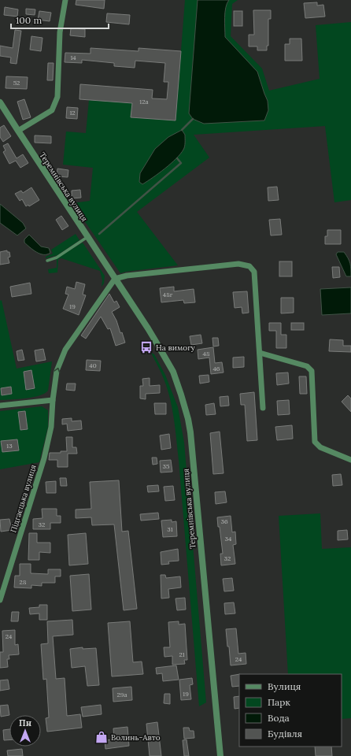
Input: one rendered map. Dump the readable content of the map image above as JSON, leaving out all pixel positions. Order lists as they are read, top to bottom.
{
  "streets": {
    "street": ["Теремнівська вулиця", "Підгаєцька вулиця"]
  },
  "crossings": [
    ["Теремнівська вулиця", "Підгаєцька вулиця"]
  ],
  "one_way": ["Підгаєцька вулиця"],
  "places": {
    "bus stop": ["На вимогу"],
    "shop": ["Волинь-Авто"]
  },
  "house_numbers": [
    "14",
    "52",
    "12а",
    "12",
    "48г",
    "19",
    "48",
    "40",
    "46",
    "13",
    "35",
    "36",
    "32",
    "31",
    "34",
    "32",
    "28",
    "24",
    "21",
    "24",
    "19",
    "29а"
  ],
  "legend": [
    "Вулиця",
    "Парк",
    "Вода",
    "Будівля"
  ],
  "scale_bar": "100 m",
  "north": "top"
}
